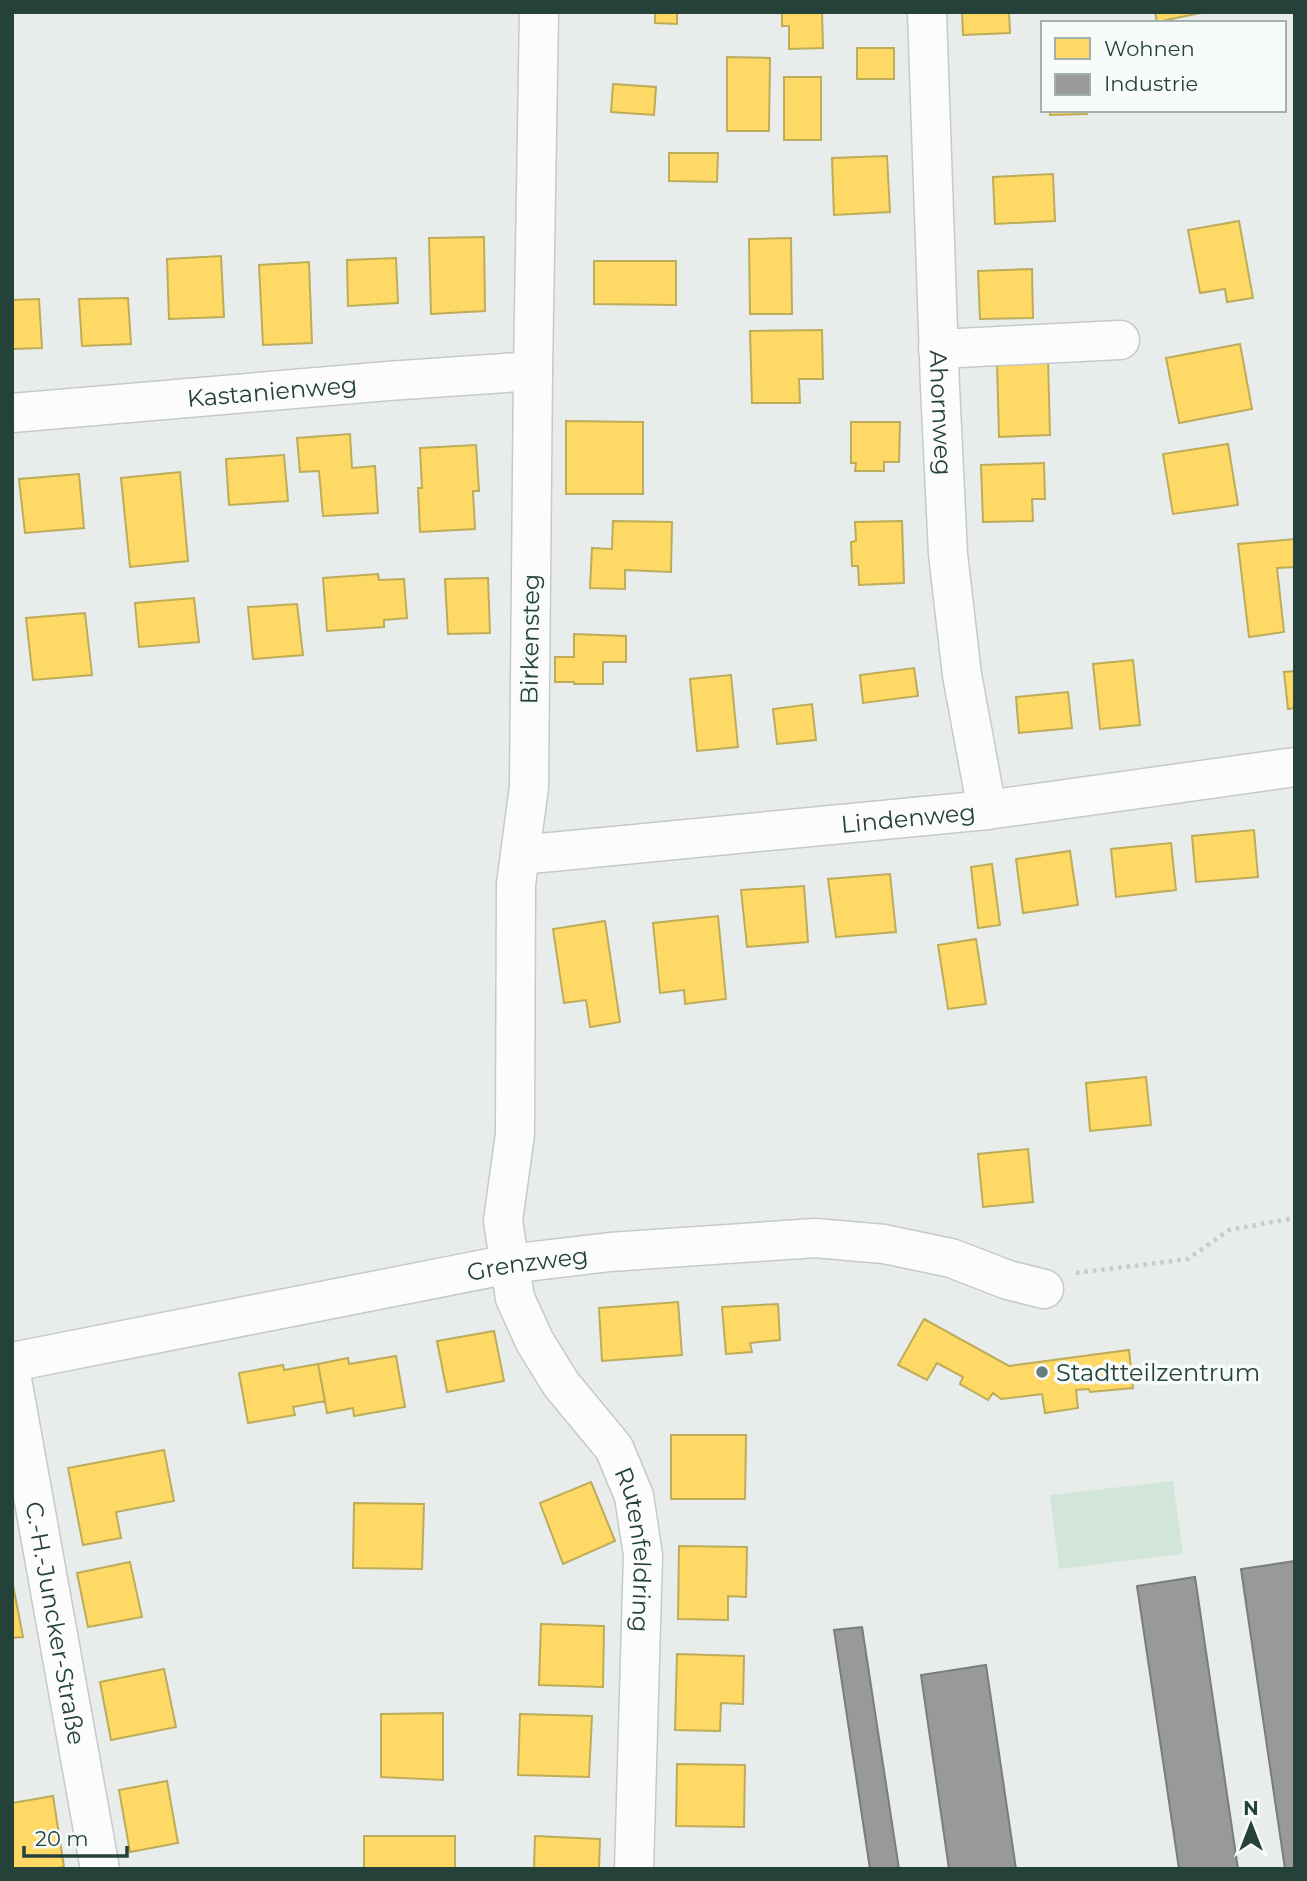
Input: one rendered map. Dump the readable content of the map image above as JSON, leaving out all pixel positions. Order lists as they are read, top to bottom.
{
  "streets": {
    "street": [
      "Kastanienweg",
      "Ahornweg",
      "Birkensteg",
      "Lindenweg",
      "Grenzweg",
      "Rutenfeldring",
      "C.-H.-Juncker-Straße"
    ]
  },
  "crossings": [
    ["Kastanienweg", "Birkensteg"],
    ["Ahornweg", "Lindenweg"],
    ["Birkensteg", "Lindenweg"],
    ["Birkensteg", "Grenzweg"],
    ["Birkensteg", "Rutenfeldring"],
    ["Grenzweg", "Rutenfeldring"]
  ],
  "places": ["Stadtteilzentrum"],
  "legend": ["Wohnen", "Industrie"],
  "scale_bar": "20 m",
  "north": "top"
}
